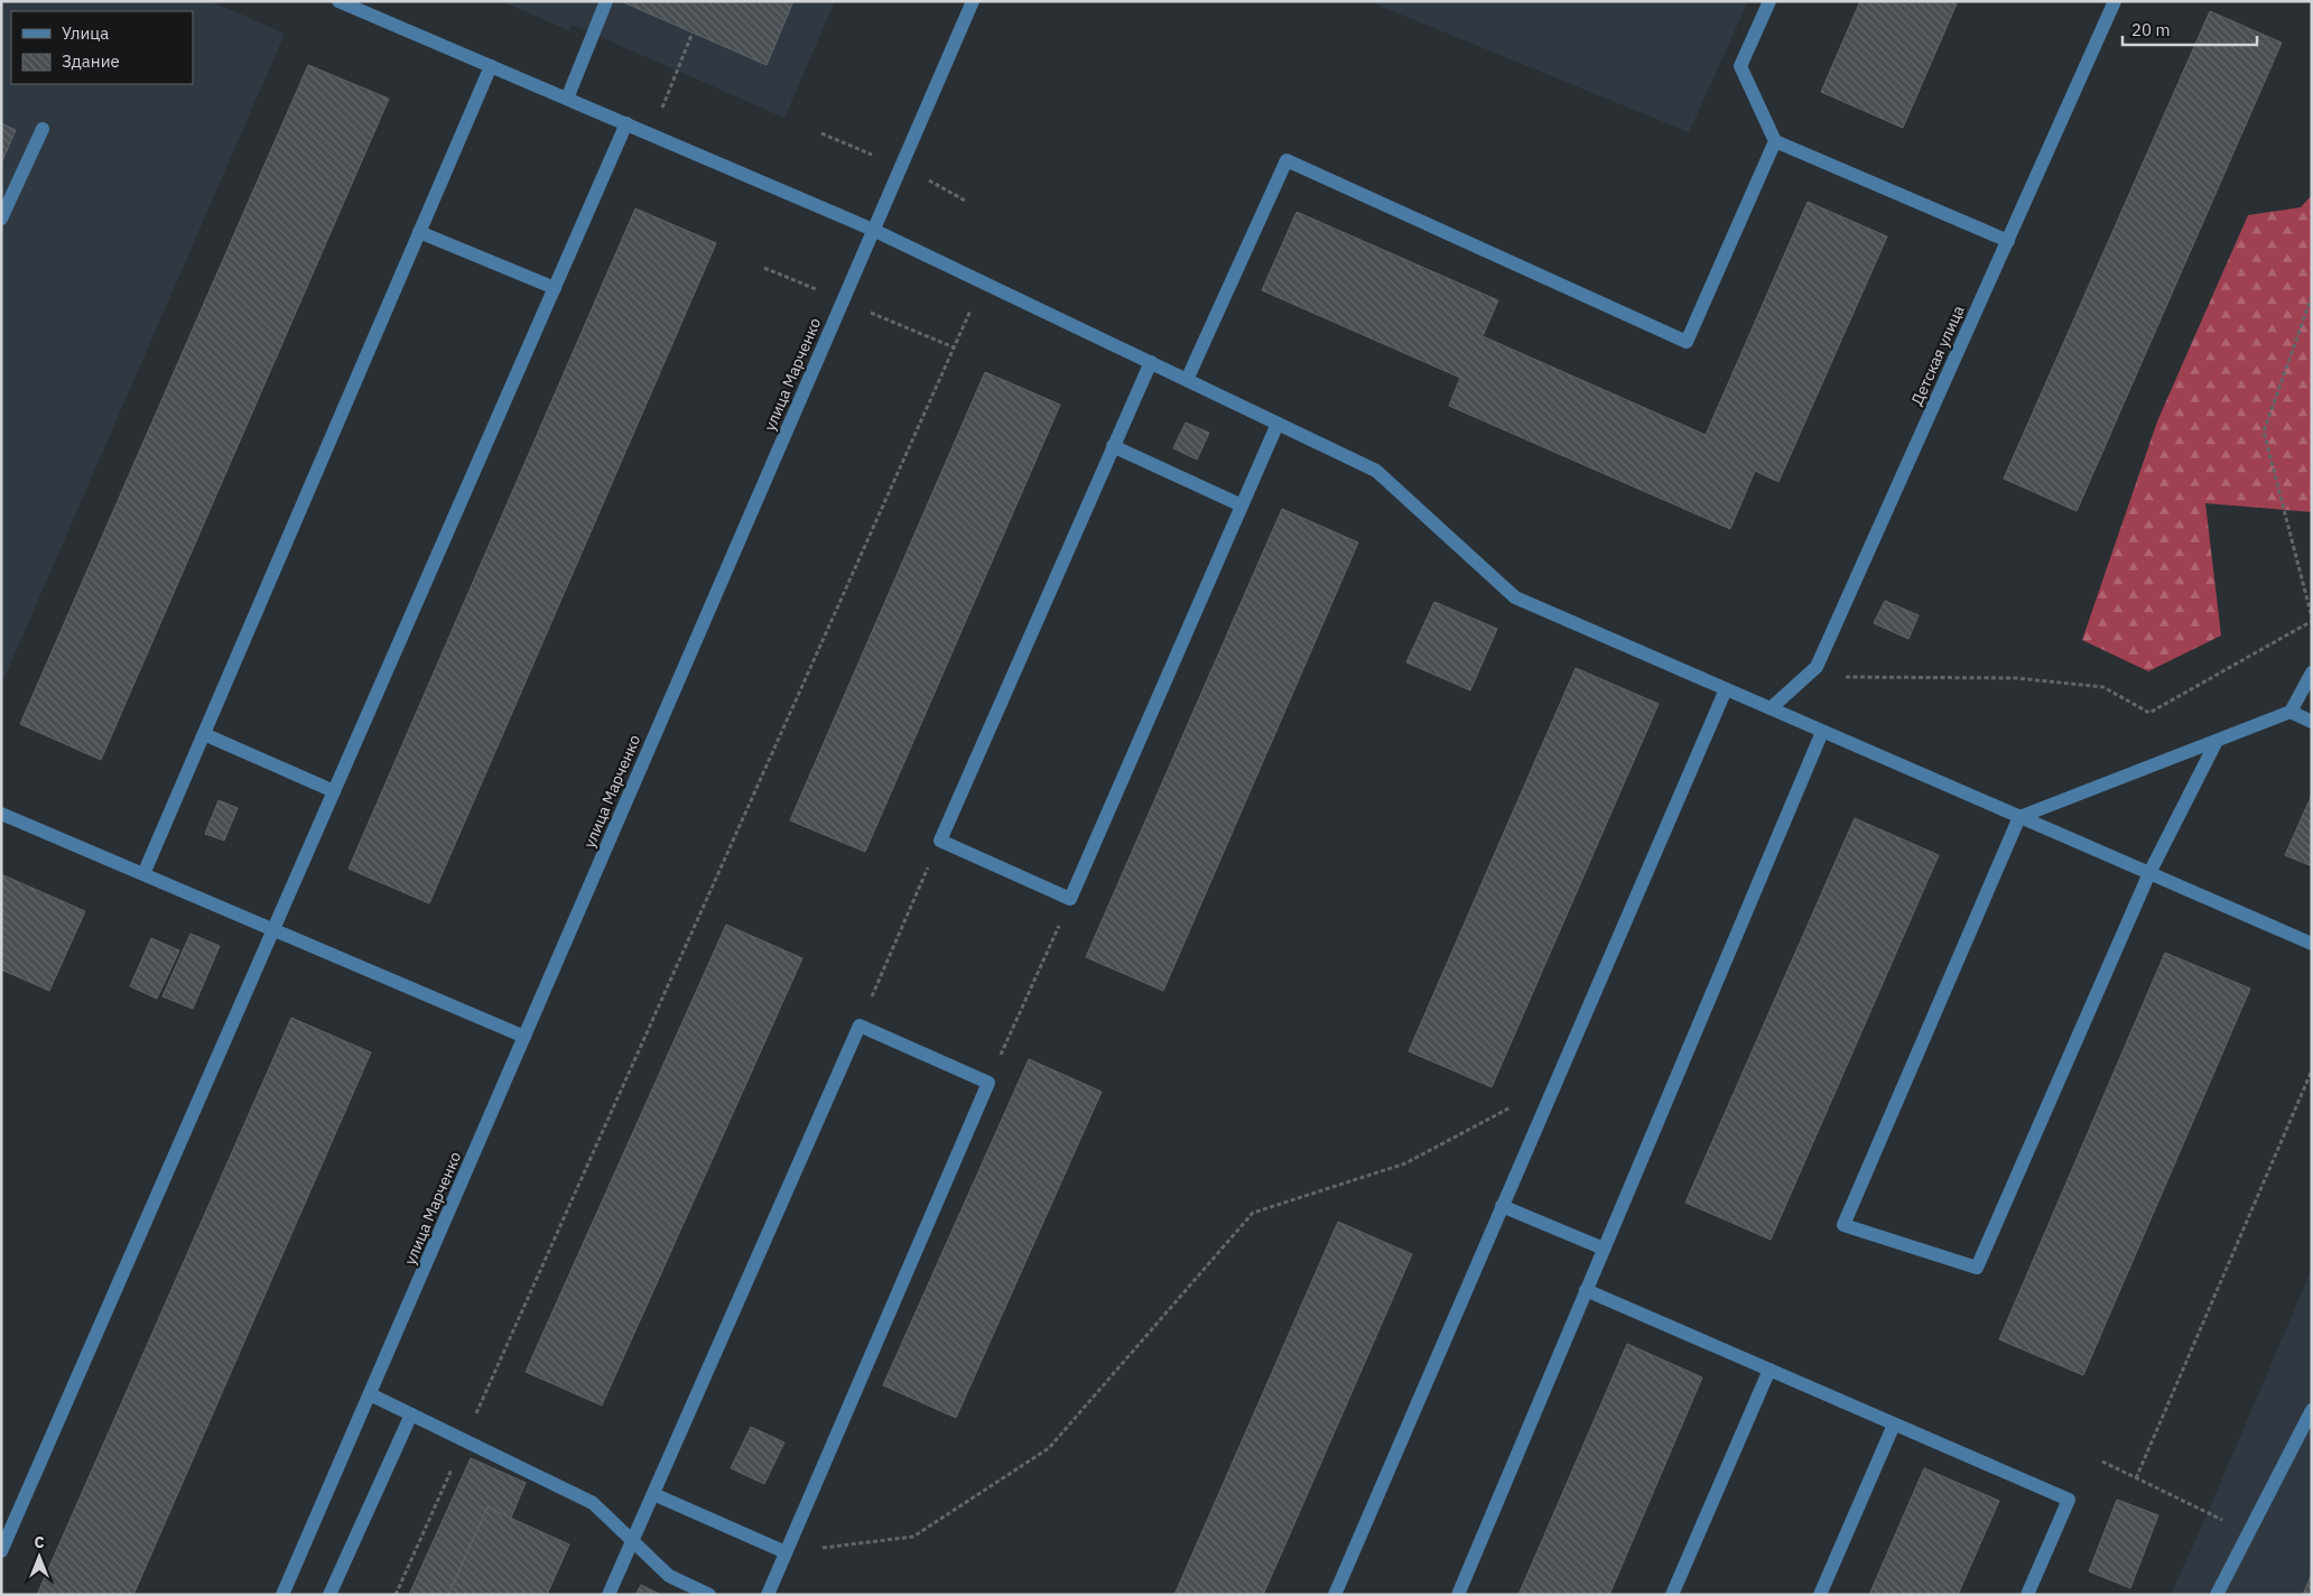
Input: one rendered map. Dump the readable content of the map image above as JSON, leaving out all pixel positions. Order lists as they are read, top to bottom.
{
  "streets": {
    "street": ["Детская улица", "улица Марченко"]
  },
  "legend": ["Улица", "Здание"],
  "scale_bar": "20 m",
  "north": "top"
}
